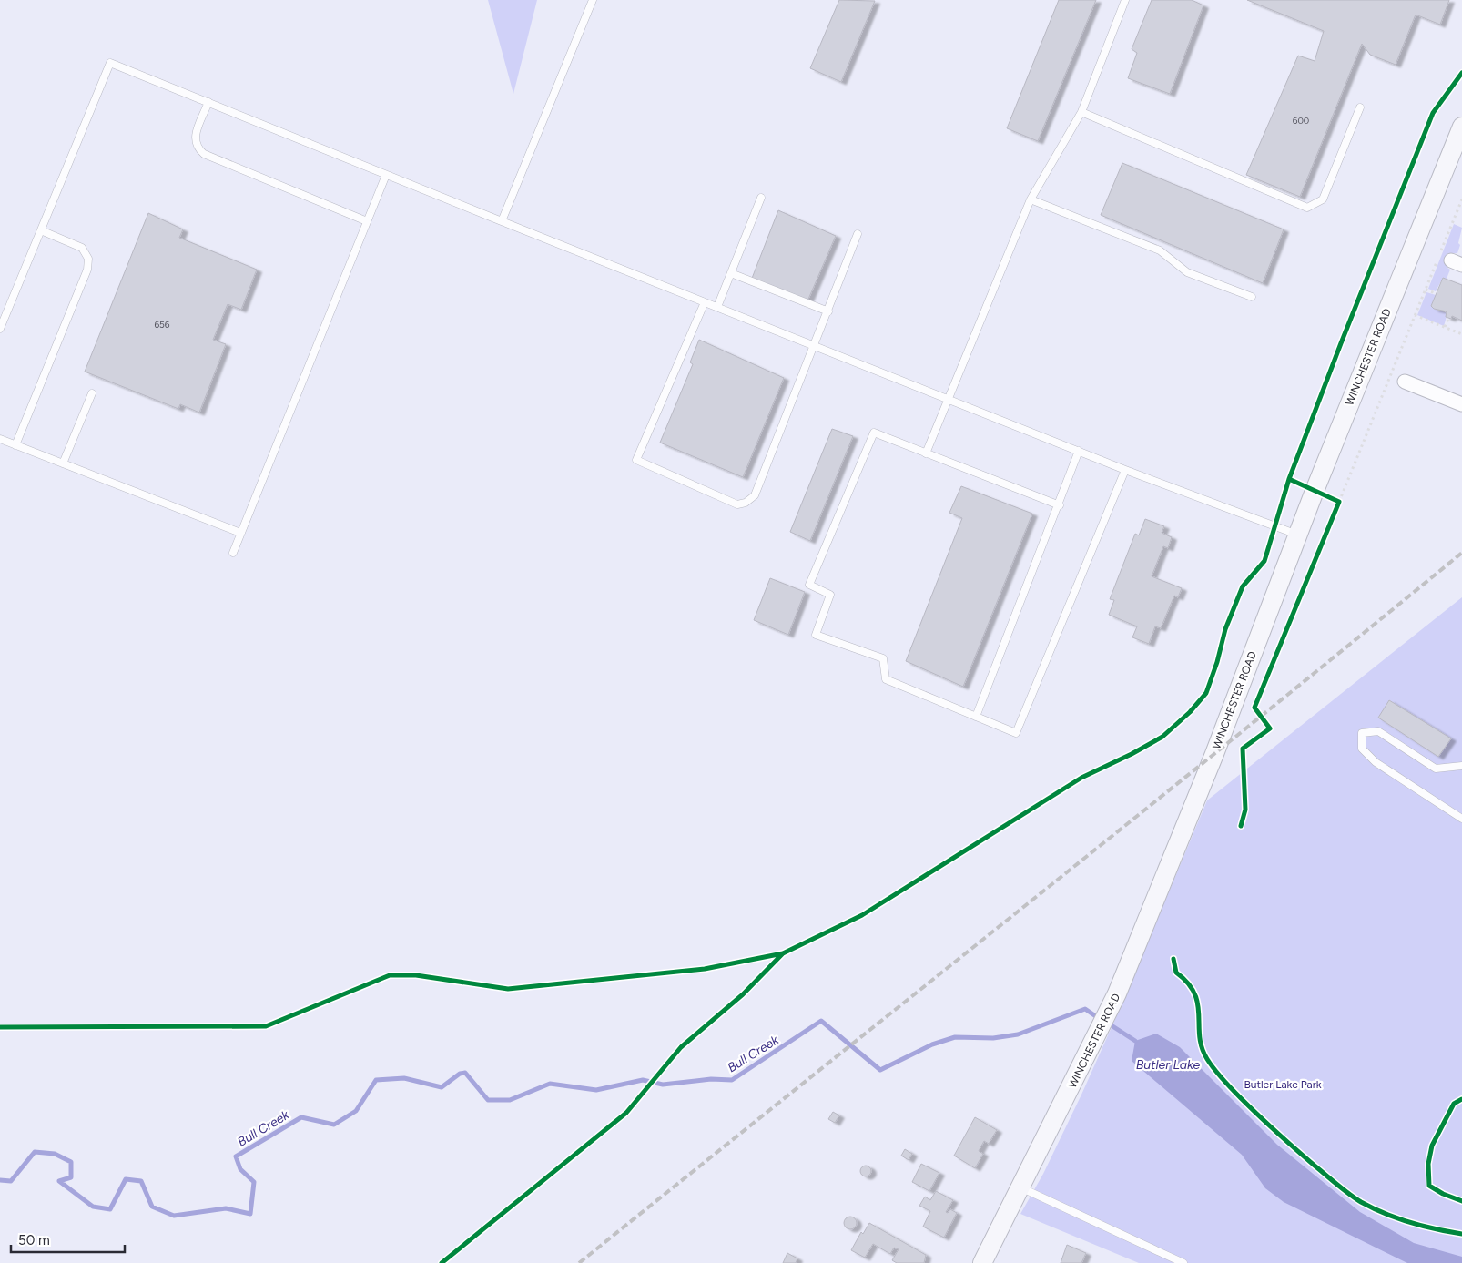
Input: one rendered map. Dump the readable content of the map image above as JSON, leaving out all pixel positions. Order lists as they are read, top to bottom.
{
  "streets": {
    "main road": ["WINCHESTER ROAD"]
  },
  "water": ["Bull Creek", "Butler Lake"],
  "parks": ["Butler Lake Park"],
  "house_numbers": ["600", "656"],
  "scale_bar": "50 m"
}
